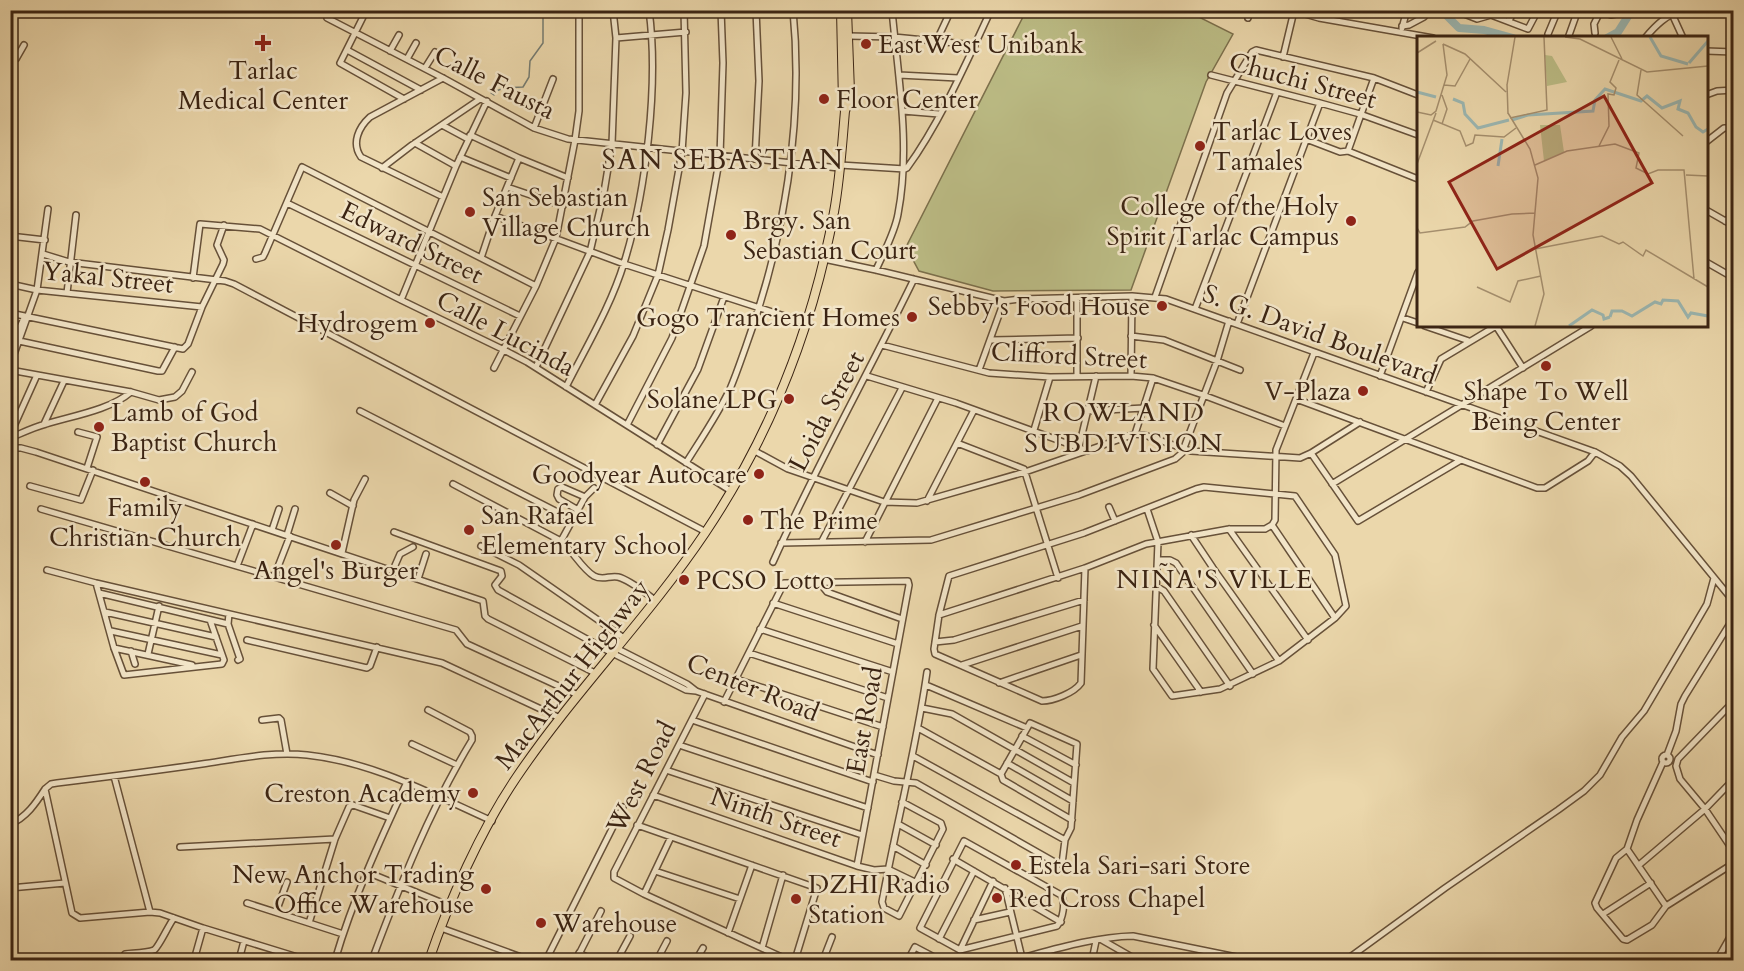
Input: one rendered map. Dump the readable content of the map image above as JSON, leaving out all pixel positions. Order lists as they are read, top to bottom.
{
  "streets": {
    "highway": ["MacArthur Highway"],
    "street": [
      "Chuchi Street",
      "Calle Fausta",
      "Edward Street",
      "Yakal Street",
      "Calle Lucinda",
      "S. G. David Boulevard",
      "Clifford Street",
      "Loida Street",
      "Center Road",
      "East Road",
      "West Road",
      "Ninth Street"
    ]
  },
  "crossings": [
    ["Calle Fausta", "MacArthur Highway"],
    ["Calle Lucinda", "MacArthur Highway"],
    ["S. G. David Boulevard", "Loida Street"],
    ["S. G. David Boulevard", "MacArthur Highway"],
    ["Clifford Street", "Loida Street"],
    ["MacArthur Highway", "Center Road"],
    ["Center Road", "East Road"],
    ["Center Road", "West Road"],
    ["East Road", "Ninth Street"],
    ["West Road", "Ninth Street"]
  ],
  "districts": ["SAN SEBASTIAN", "ROWLAND SUBDIVISION", "NIÑA'S VILLE"],
  "places": {
    "health": ["Tarlac Medical Center"],
    "other": [
      "EastWest Unibank",
      "Floor Center",
      "Tarlac Loves Tamales",
      "San Sebastian Village Church",
      "College of the Holy Spirit Tarlac Campus",
      "Brgy. San Sebastian Court",
      "Sebby's Food House",
      "Gogo Trancient Homes",
      "Hydrogem",
      "Shape To Well Being Center",
      "V-Plaza",
      "Solane LPG",
      "Lamb of God Baptist Church",
      "Goodyear Autocare",
      "Family Christian Church",
      "The Prime",
      "San Rafael Elementary School",
      "Angel's Burger",
      "PCSO Lotto",
      "Creston Academy",
      "Estela Sari-sari Store",
      "New Anchor Trading Office Warehouse",
      "Red Cross Chapel",
      "DZHI Radio Station",
      "Warehouse"
    ]
  }
}
